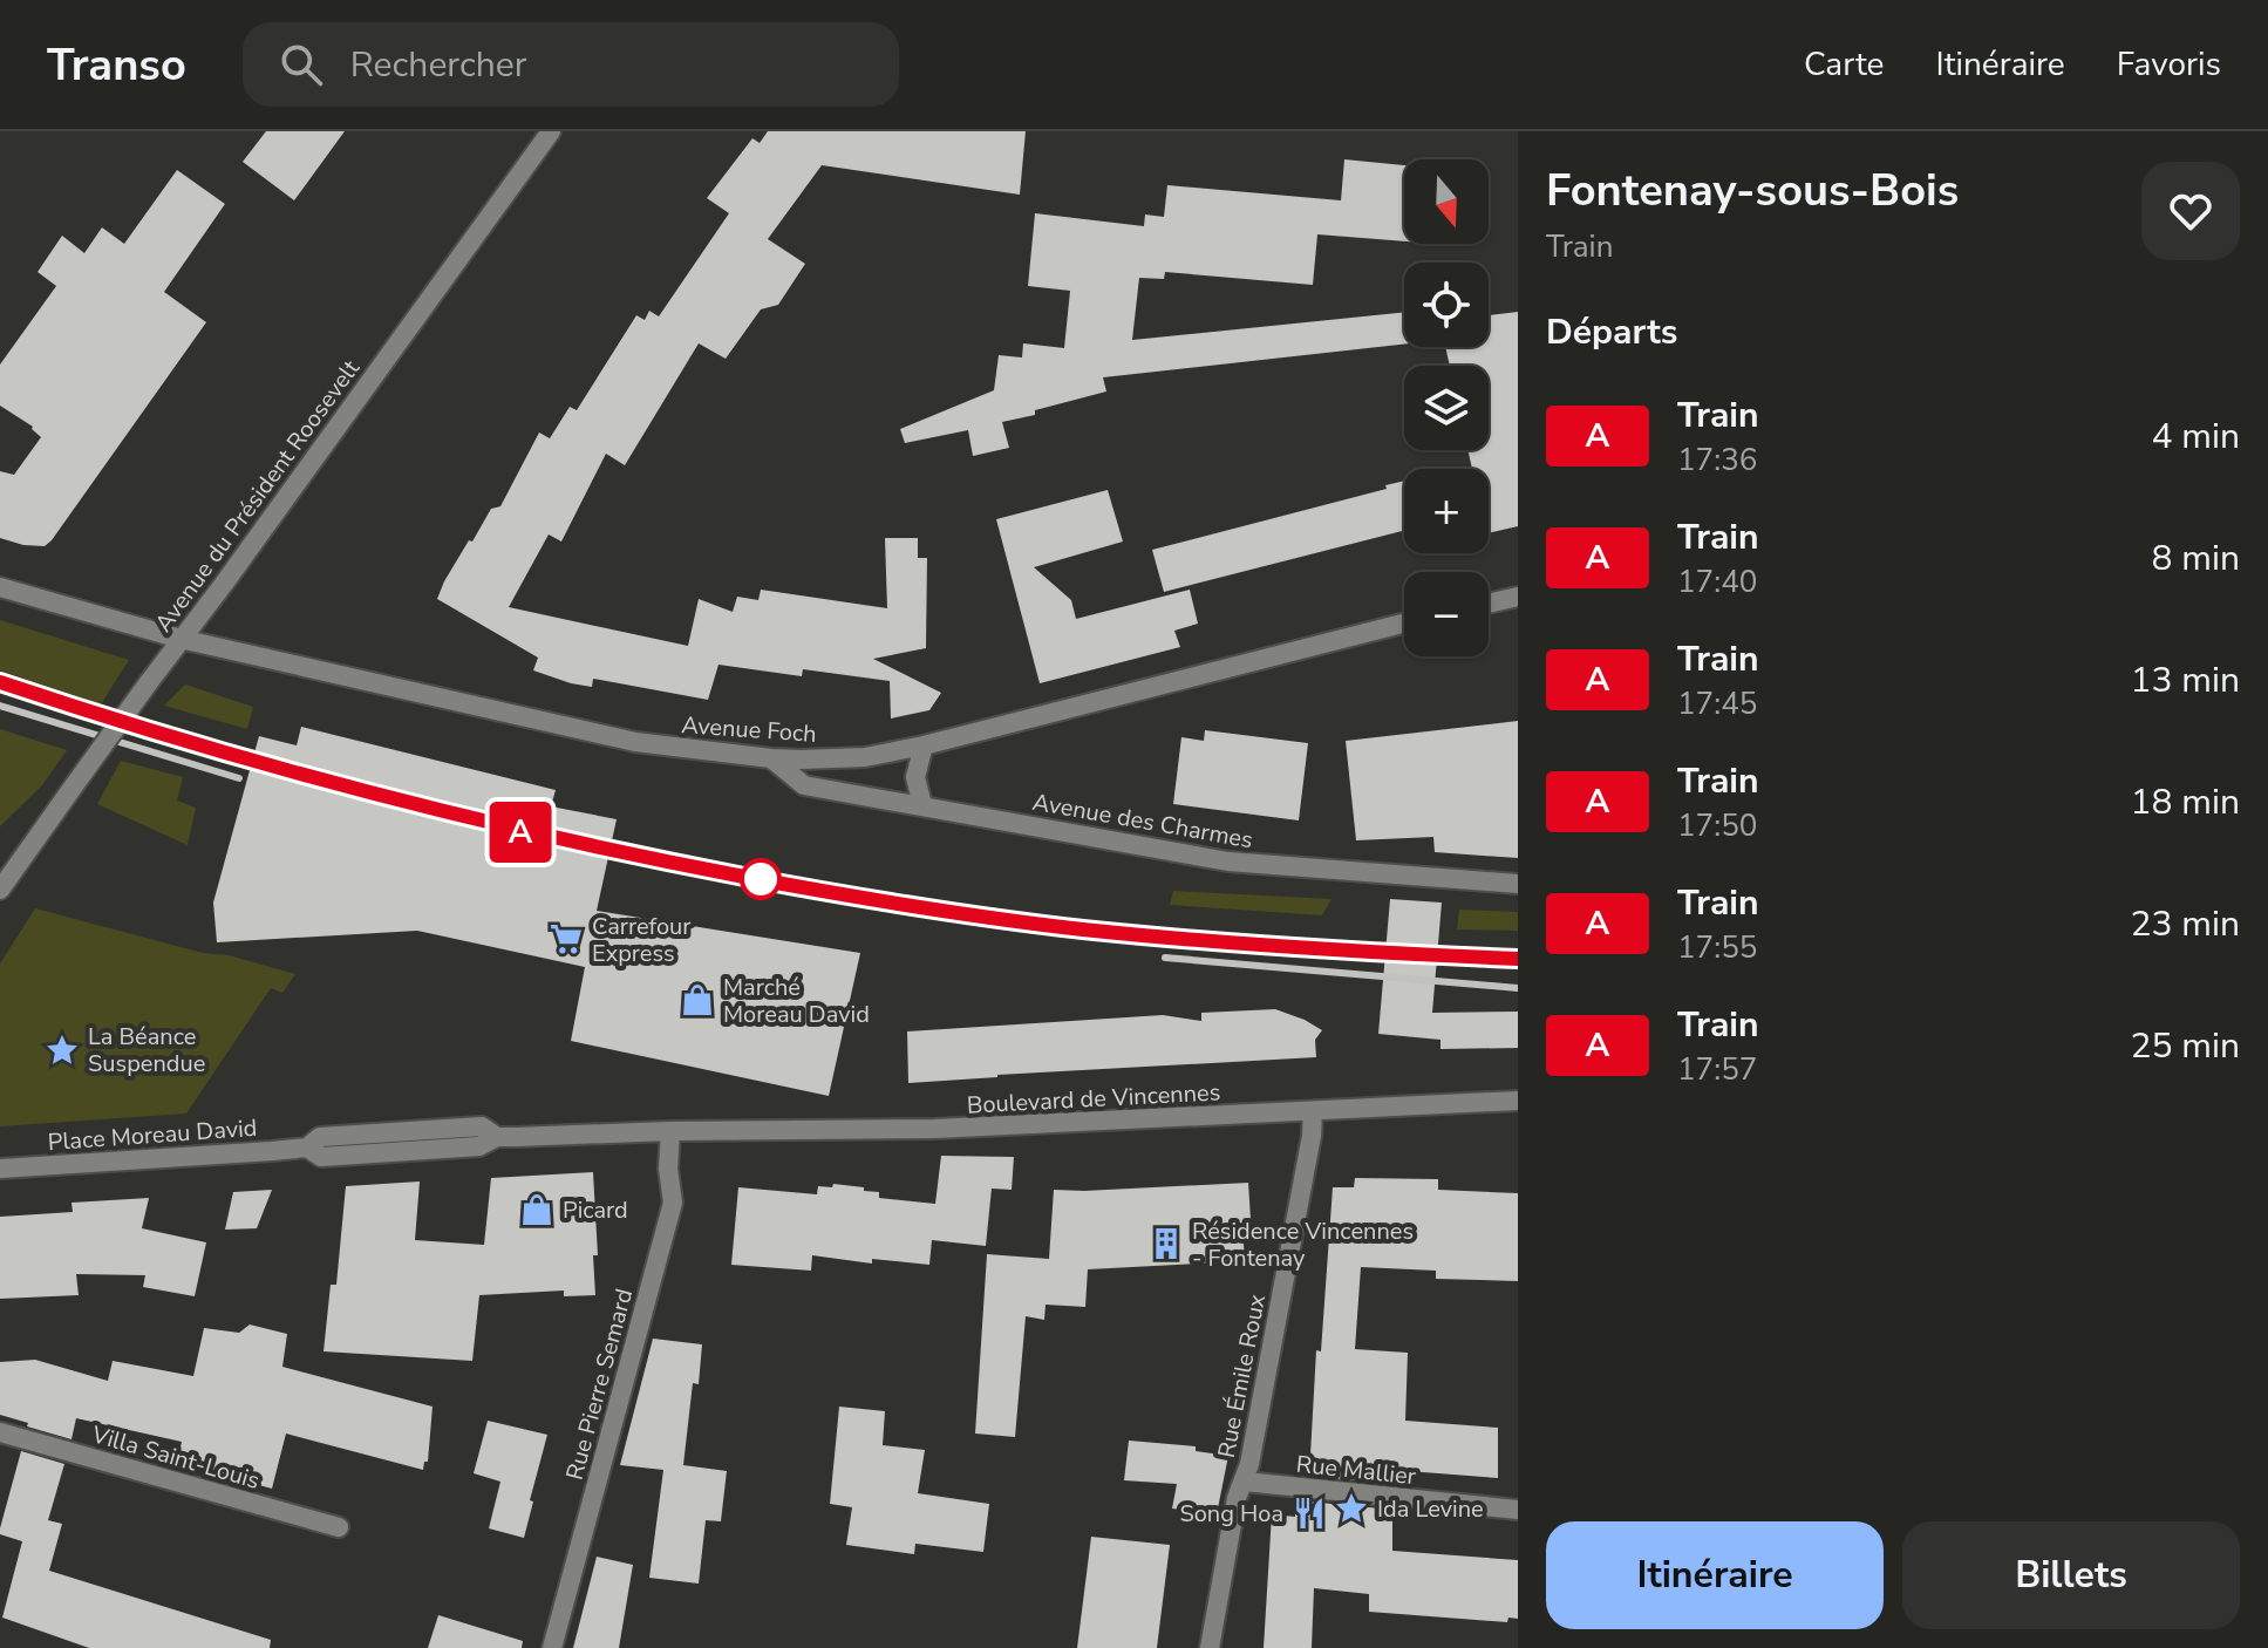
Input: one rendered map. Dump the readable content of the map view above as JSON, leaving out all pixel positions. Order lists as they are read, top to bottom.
{
  "streets": {
    "street": [
      "Avenue du Président Roosevelt",
      "Avenue Foch",
      "Avenue des Charmes",
      "Boulevard de Vincennes",
      "Place Moreau David",
      "Rue Émile Roux",
      "Rue Pierre Semard",
      "Villa Saint-Louis",
      "Rue Mallier"
    ]
  },
  "crossings": [
    ["Avenue du Président Roosevelt", "Avenue Foch"],
    ["Avenue Foch", "Avenue des Charmes"],
    ["Boulevard de Vincennes", "Place Moreau David"],
    ["Boulevard de Vincennes", "Rue Émile Roux"],
    ["Boulevard de Vincennes", "Rue Pierre Semard"],
    ["Place Moreau David", "Rue Pierre Semard"],
    ["Rue Émile Roux", "Rue Mallier"]
  ],
  "places": {
    "supermarket": ["Carrefour Express"],
    "shop": ["Marché Moreau David", "Picard"],
    "place": ["La Béance Suspendue", "Ida Levine"],
    "building": ["Résidence Vincennes - Fontenay"],
    "restaurant": ["Song Hoa"]
  },
  "north": "bottom",
  "page": {
    "header": "Transo",
    "search": "Rechercher",
    "nav": ["Carte", "Itinéraire", "Favoris"],
    "on_map": "A",
    "heading": [
      ["Fontenay-sous-Bois", "Train"],
      "Départs"
    ],
    "map_buttons": ["+", "−"],
    "list": [
      {
        "mark": "A",
        "name": "Train",
        "note": "17:36",
        "value": "4 min"
      },
      {
        "mark": "A",
        "name": "Train",
        "note": "17:40",
        "value": "8 min"
      },
      {
        "mark": "A",
        "name": "Train",
        "note": "17:45",
        "value": "13 min"
      },
      {
        "mark": "A",
        "name": "Train",
        "note": "17:50",
        "value": "18 min"
      },
      {
        "mark": "A",
        "name": "Train",
        "note": "17:55",
        "value": "23 min"
      },
      {
        "mark": "A",
        "name": "Train",
        "note": "17:57",
        "value": "25 min"
      }
    ],
    "buttons": ["Itinéraire", "Billets"]
  }
}
